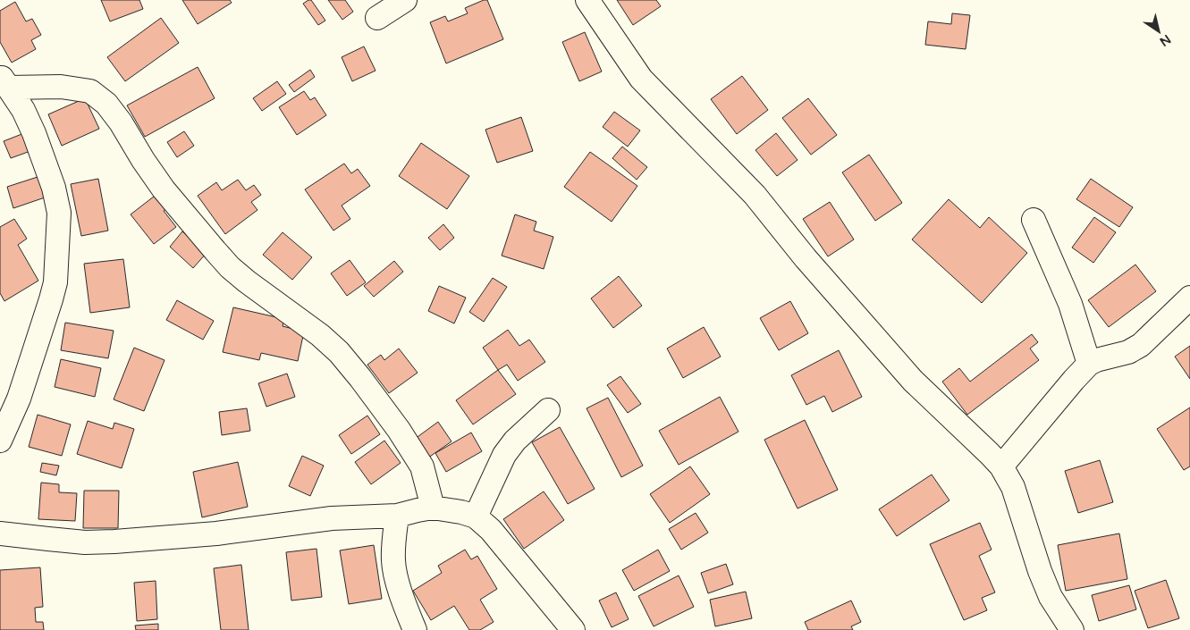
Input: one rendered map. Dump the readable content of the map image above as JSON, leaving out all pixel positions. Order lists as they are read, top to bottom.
{
  "north": "bottom right"
}
